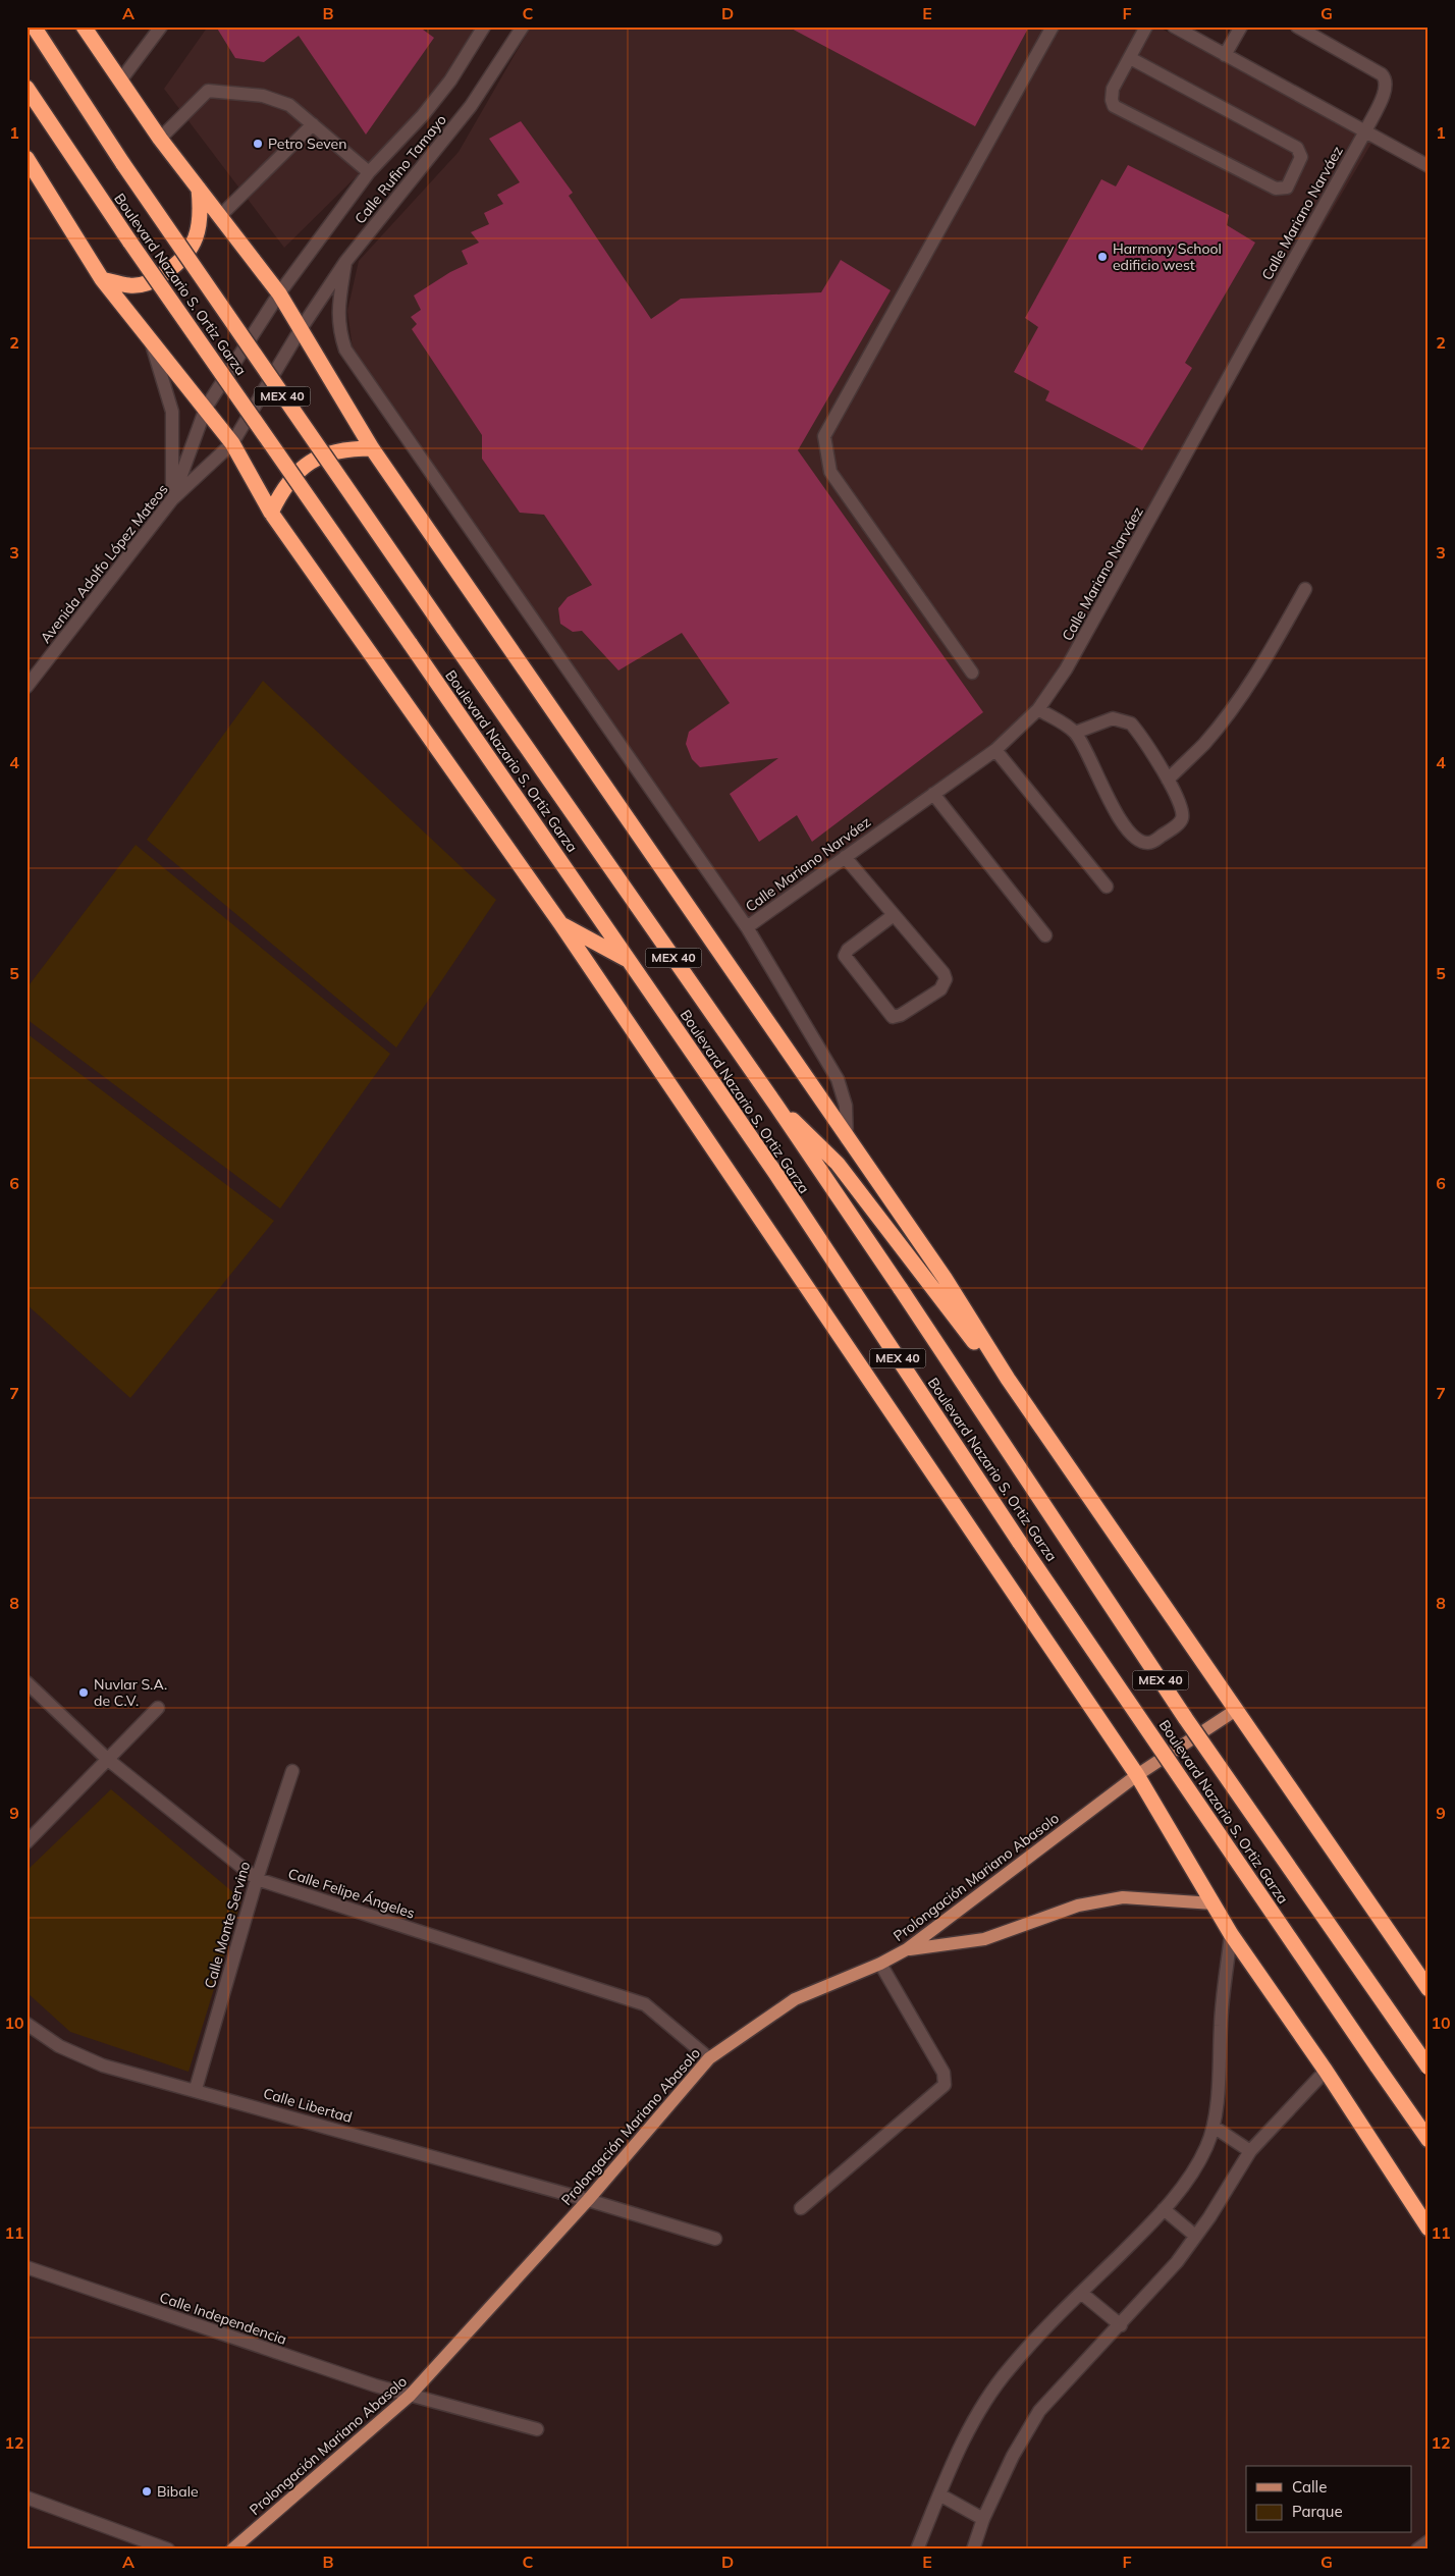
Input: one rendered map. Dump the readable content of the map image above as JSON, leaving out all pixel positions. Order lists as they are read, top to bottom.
{
  "streets": {
    "highway": ["Boulevard Nazario S. Ortiz Garza", "MEX 40"],
    "main road": ["Prolongación Mariano Abasolo"],
    "street": [
      "Calle Rufino Tamayo",
      "Calle Mariano Narváez",
      "Avenida Adolfo López Mateos",
      "Calle Felipe Ángeles",
      "Calle Monte Servino",
      "Calle Libertad",
      "Calle Independencia"
    ]
  },
  "crossings": [
    ["Calle Rufino Tamayo", "Avenida Adolfo López Mateos"],
    ["Prolongación Mariano Abasolo", "Calle Felipe Ángeles"],
    ["Prolongación Mariano Abasolo", "Calle Libertad"],
    ["Prolongación Mariano Abasolo", "Calle Independencia"],
    ["Calle Felipe Ángeles", "Calle Monte Servino"],
    ["Calle Monte Servino", "Calle Libertad"]
  ],
  "places": [
    "Petro Seven",
    "Harmony School edificio west",
    "Nuvlar S.A. de C.V.",
    "Bibale"
  ],
  "legend": ["Calle", "Parque"],
  "grid": {
    "columns": [
      "A",
      "B",
      "C",
      "D",
      "E",
      "F",
      "G"
    ],
    "rows": [
      "1",
      "2",
      "3",
      "4",
      "5",
      "6",
      "7",
      "8",
      "9",
      "10",
      "11",
      "12"
    ]
  }
}
